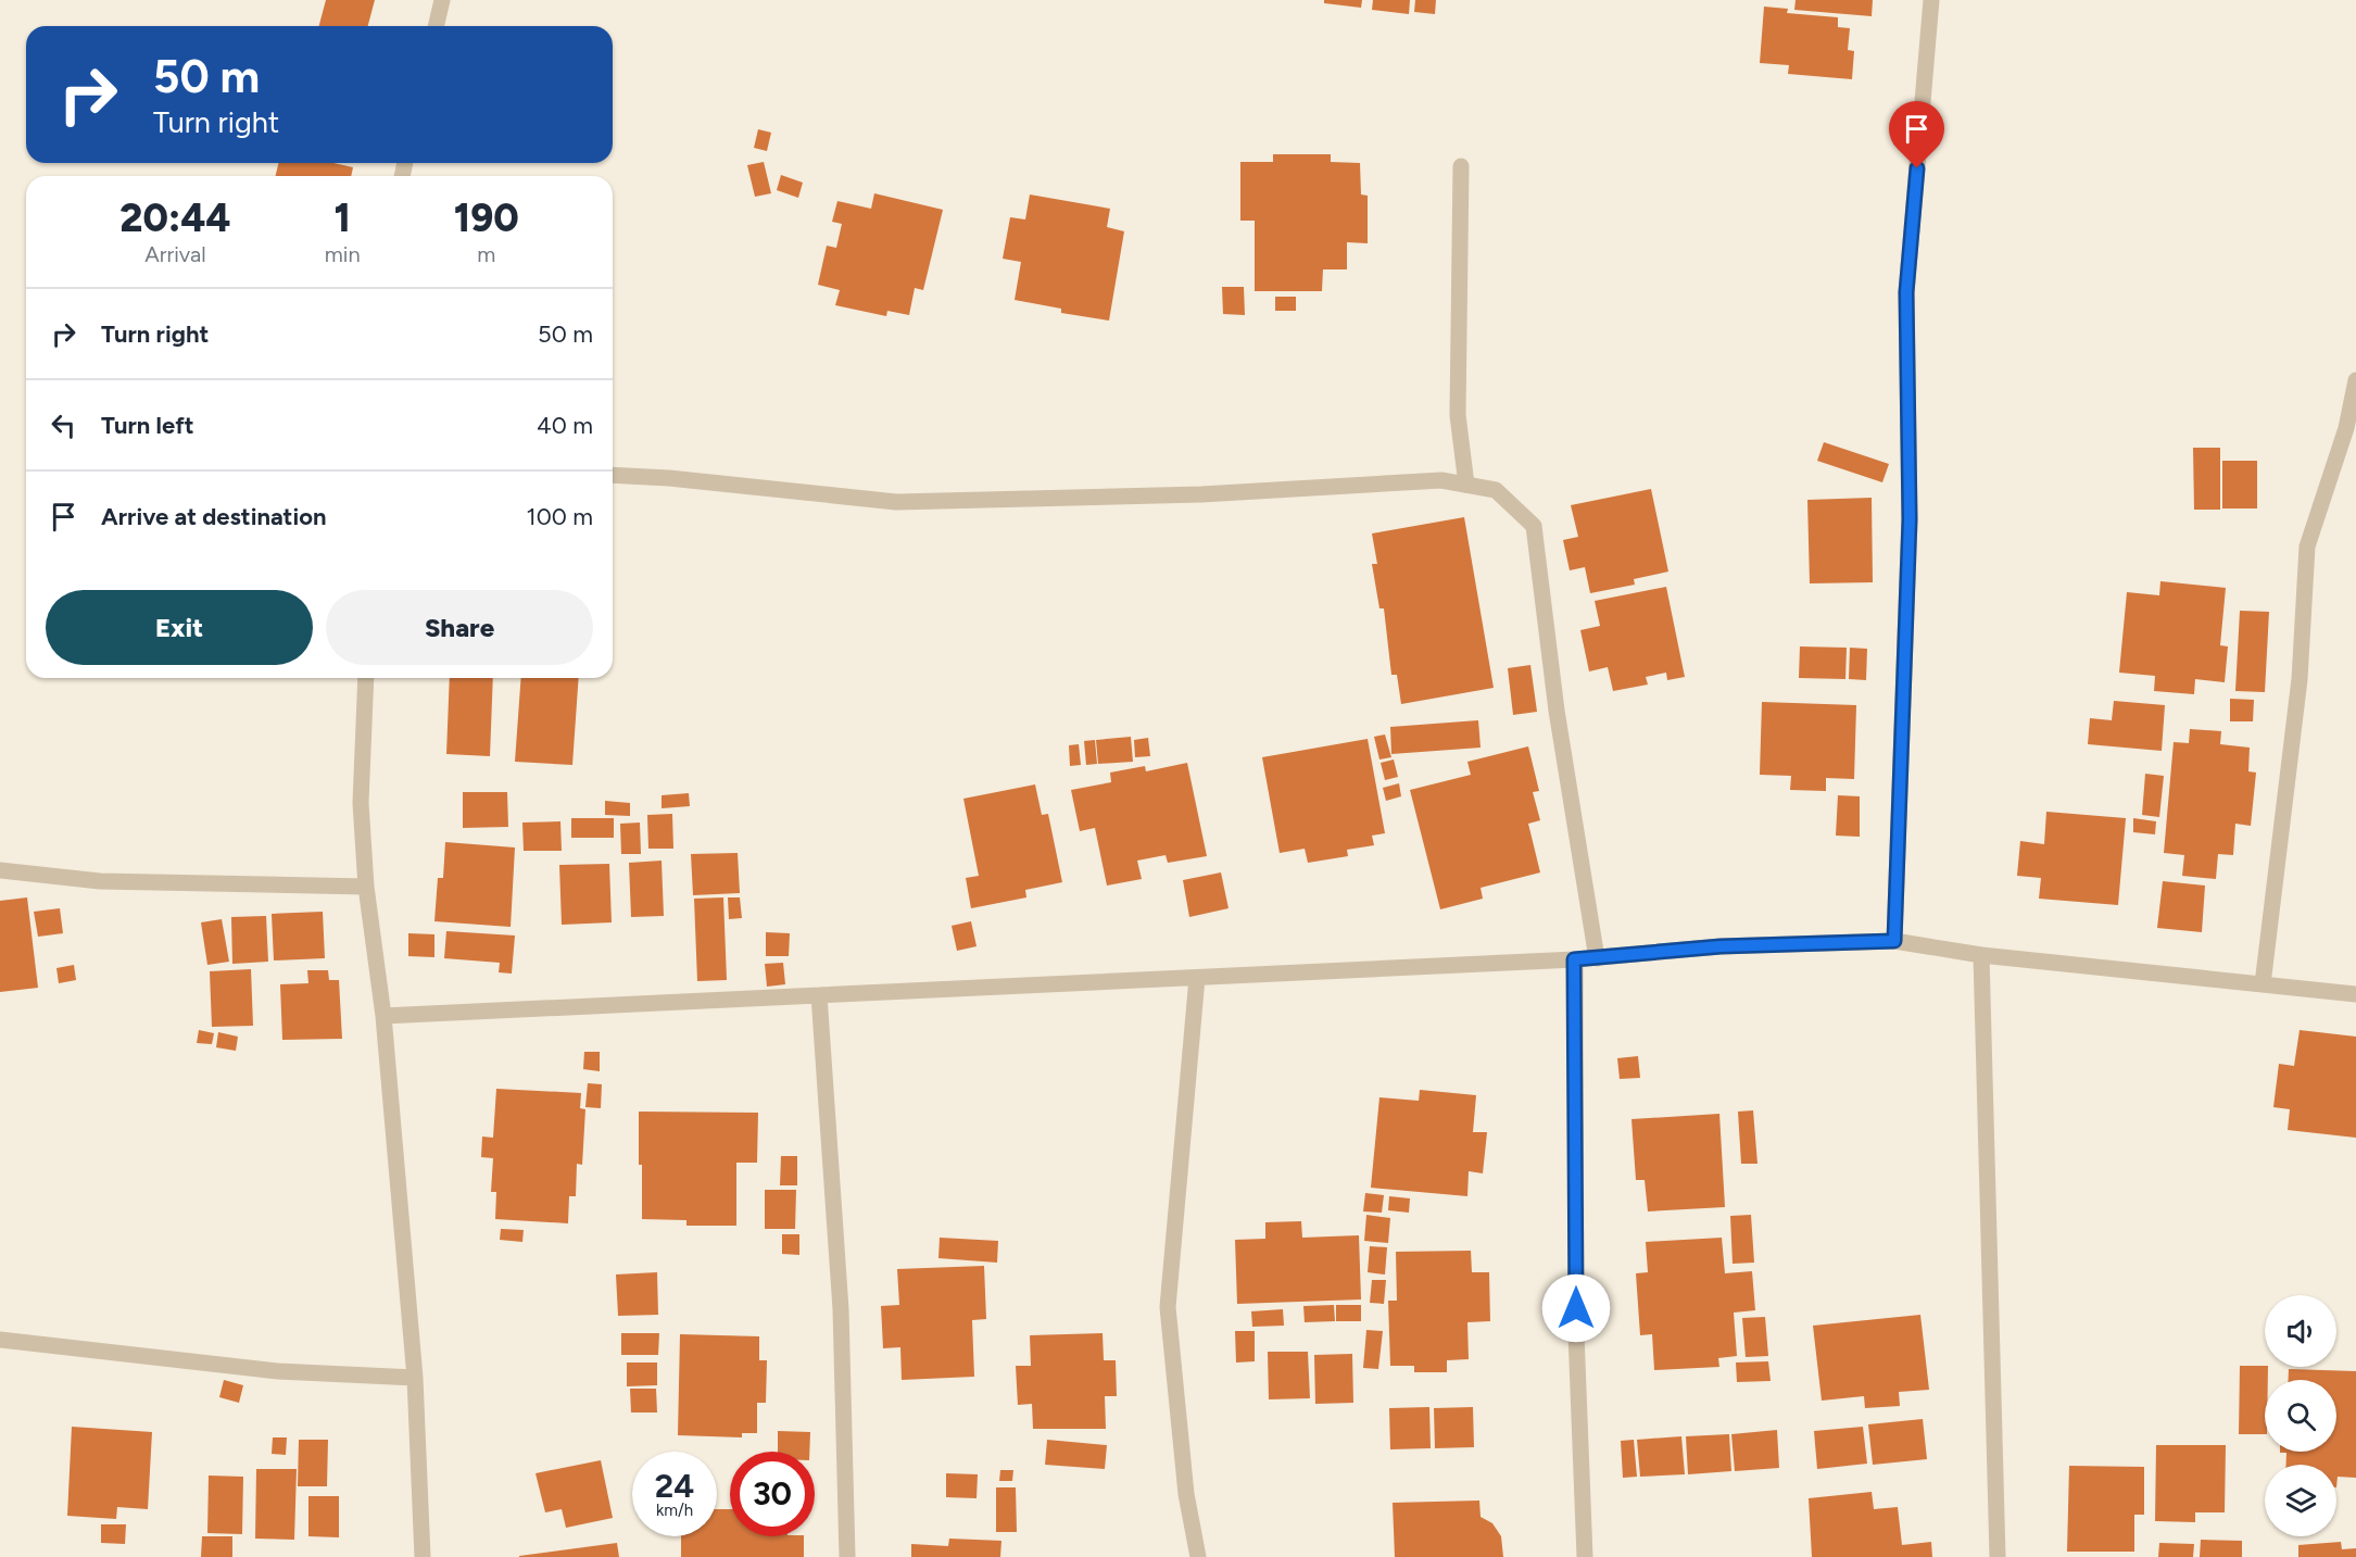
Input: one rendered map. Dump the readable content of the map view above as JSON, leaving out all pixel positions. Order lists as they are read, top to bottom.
{
  "page": {
    "turn": ["50 m", "Turn right"],
    "eta": [
      "20:44",
      "Arrival",
      "1",
      "min",
      "190",
      "m"
    ],
    "list": [
      {
        "name": "Turn right",
        "value": "50 m"
      },
      {
        "name": "Turn left",
        "value": "40 m"
      },
      {
        "name": "Arrive at destination",
        "value": "100 m"
      }
    ],
    "buttons": ["Exit", "Share"],
    "speed": "24 km/h",
    "limit": "30"
  }
}
